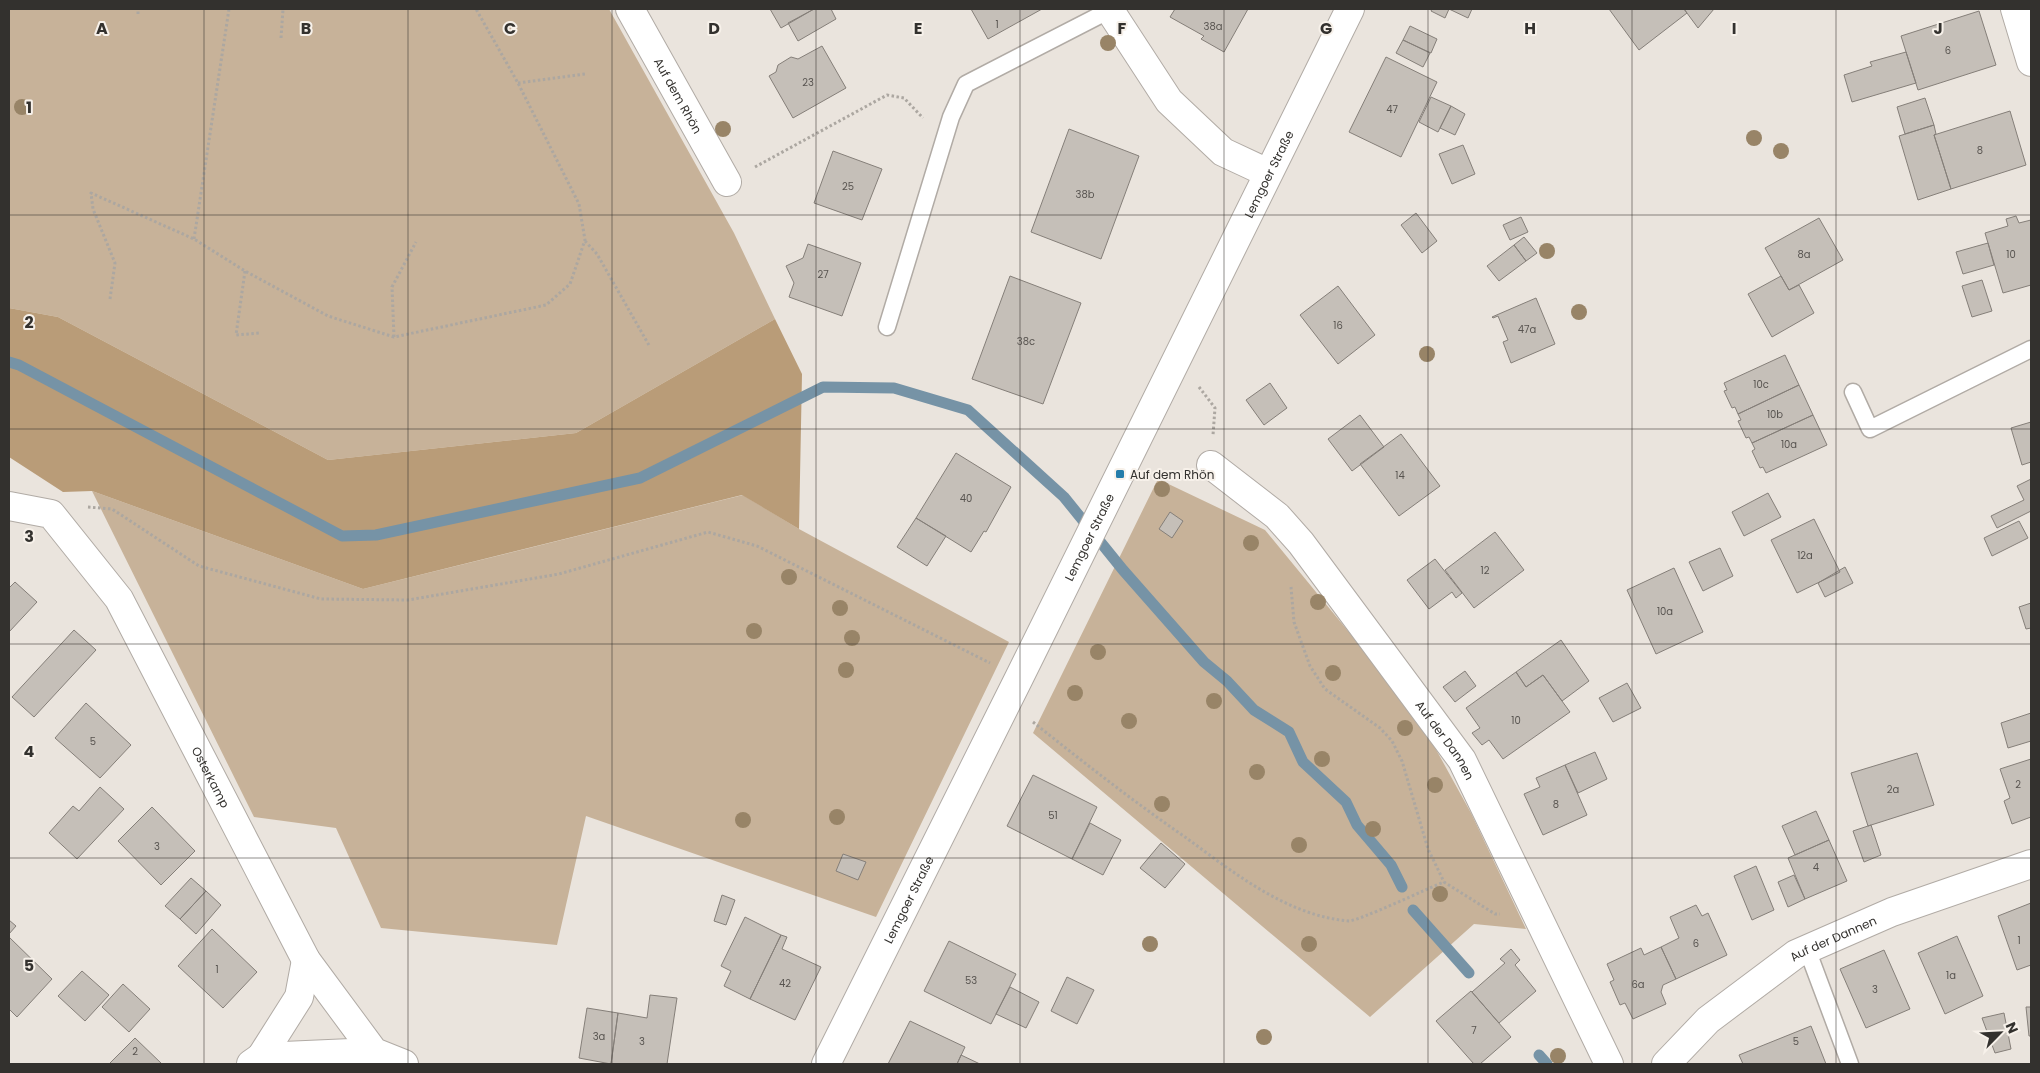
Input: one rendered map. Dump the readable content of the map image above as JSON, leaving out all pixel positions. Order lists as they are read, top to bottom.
{
  "streets": {
    "street": [
      "Auf dem Rhön",
      "Lemgoer Straße",
      "Auf der Dannen",
      "Osterkamp"
    ]
  },
  "places": {
    "transit": ["Auf dem Rhön"]
  },
  "house_numbers": [
    "1",
    "38a",
    "6",
    "23",
    "47",
    "8",
    "25",
    "38b",
    "8a",
    "10",
    "27",
    "16",
    "47a",
    "38c",
    "10c",
    "10b",
    "10a",
    "14",
    "40",
    "12a",
    "12",
    "10a",
    "10",
    "5",
    "2",
    "2a",
    "8",
    "51",
    "3",
    "4",
    "1",
    "6",
    "1",
    "1a",
    "53",
    "42",
    "6a",
    "3",
    "7",
    "3a",
    "3",
    "5",
    "2"
  ],
  "north": "top right",
  "grid": {
    "columns": [
      "A",
      "B",
      "C",
      "D",
      "E",
      "F",
      "G",
      "H",
      "I",
      "J"
    ],
    "rows": [
      "1",
      "2",
      "3",
      "4",
      "5"
    ]
  }
}
